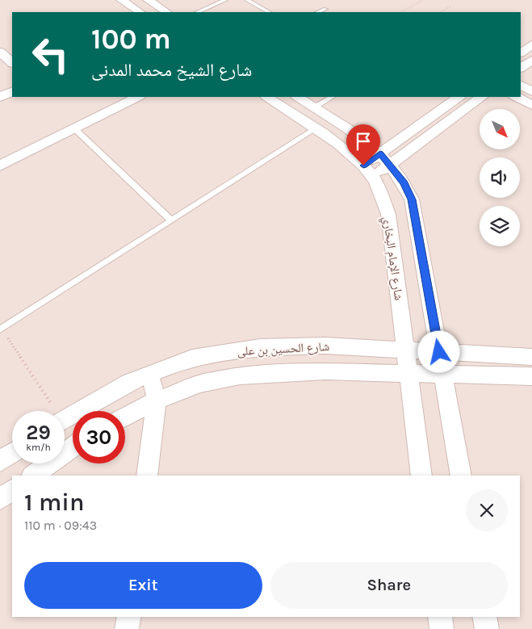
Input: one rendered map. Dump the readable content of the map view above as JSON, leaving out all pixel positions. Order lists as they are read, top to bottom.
{
  "streets": {
    "street": ["شارع الإمام البخاري", "شارع الحسين بن على"]
  },
  "crossings": [
    ["شارع الإمام البخاري", "شارع الحسين بن على"]
  ],
  "north": "bottom right",
  "page": {
    "turn": ["100 m", "شارع الشيخ محمد المدنى"],
    "speed": "29 km/h",
    "limit": "30",
    "heading": ["1 min", "110 m · 09:43"],
    "buttons": ["Exit", "Share"]
  }
}
